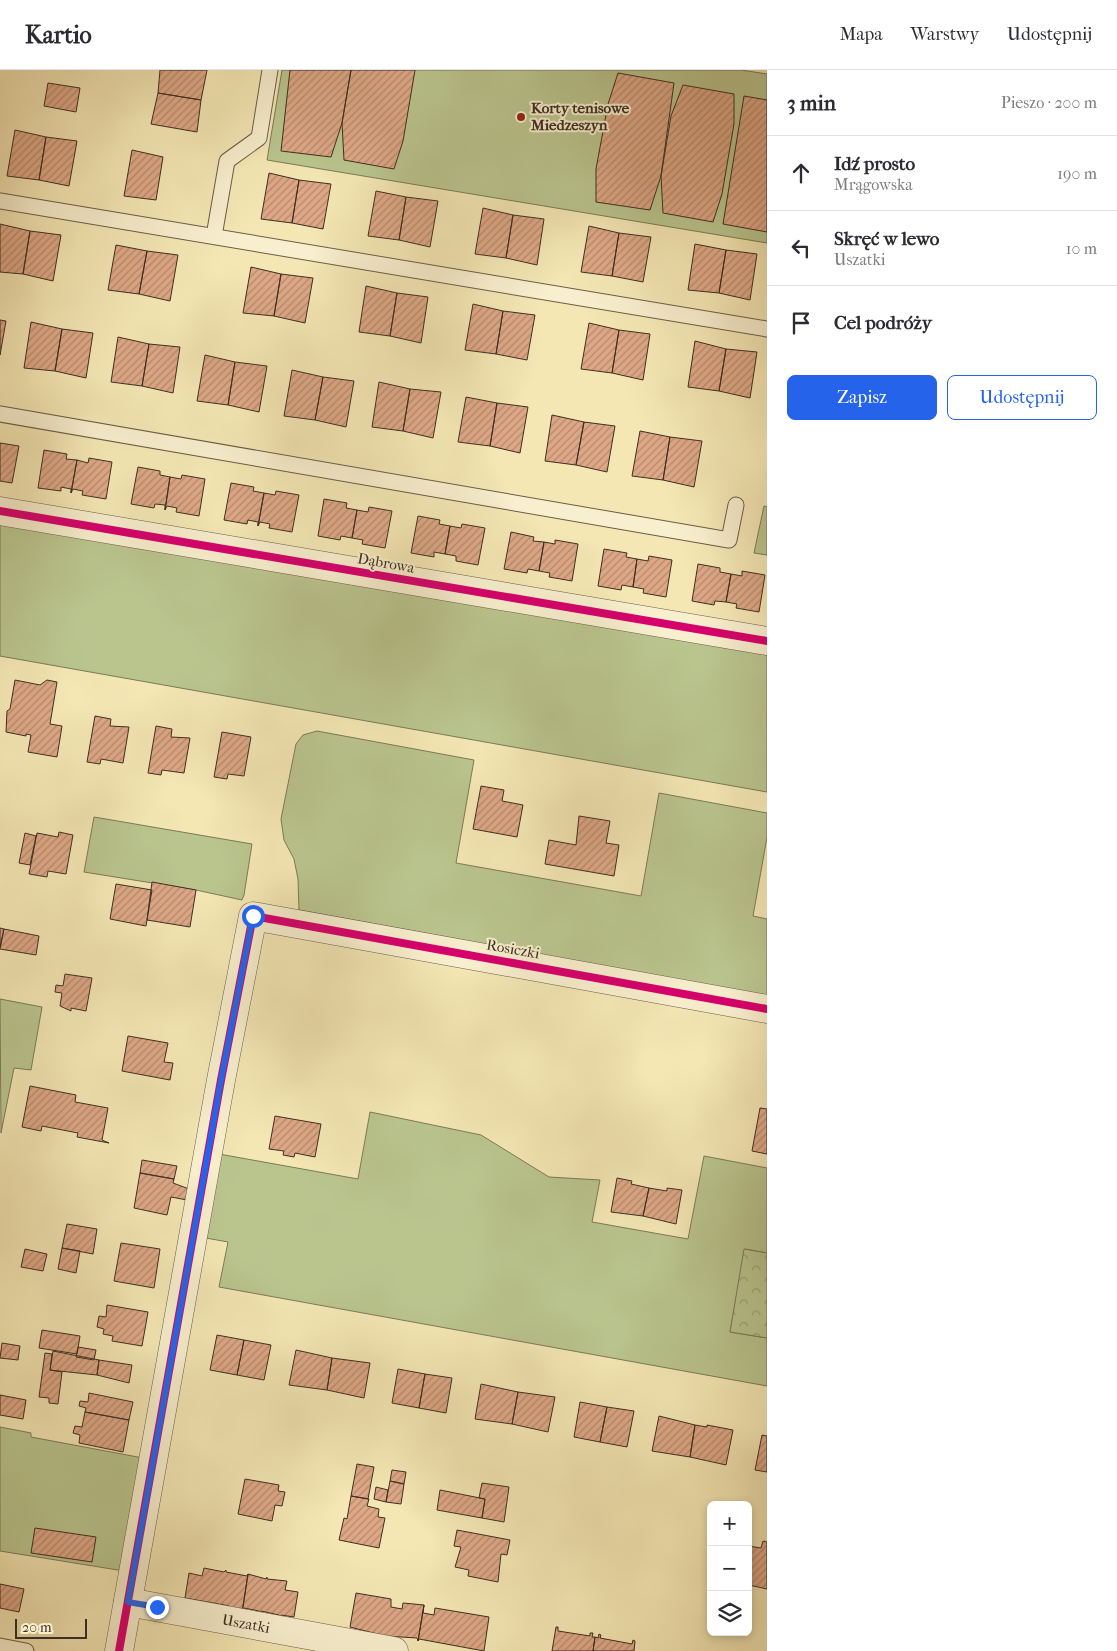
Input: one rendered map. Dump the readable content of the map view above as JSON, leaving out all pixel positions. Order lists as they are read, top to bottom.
{
  "streets": {
    "street": ["Dąbrowa", "Rosiczki", "Uszatki"]
  },
  "crossings": [
    ["Rosiczki", "Uszatki"]
  ],
  "places": ["Korty tenisowe Miedzeszyn"],
  "scale_bar": "20 m",
  "page": {
    "header": "Kartio",
    "nav": ["Mapa", "Warstwy", "Udostępnij"],
    "heading": ["3 min", "Pieszo · 200 m"],
    "list": [
      ["Idź prosto", "Mrągowska", "190 m"],
      ["Skręć w lewo", "Uszatki", "10 m"],
      "Cel podróży"
    ],
    "buttons": ["Zapisz", "Udostępnij"],
    "map_buttons": ["+", "−"],
    "scale": "20 m"
  }
}
